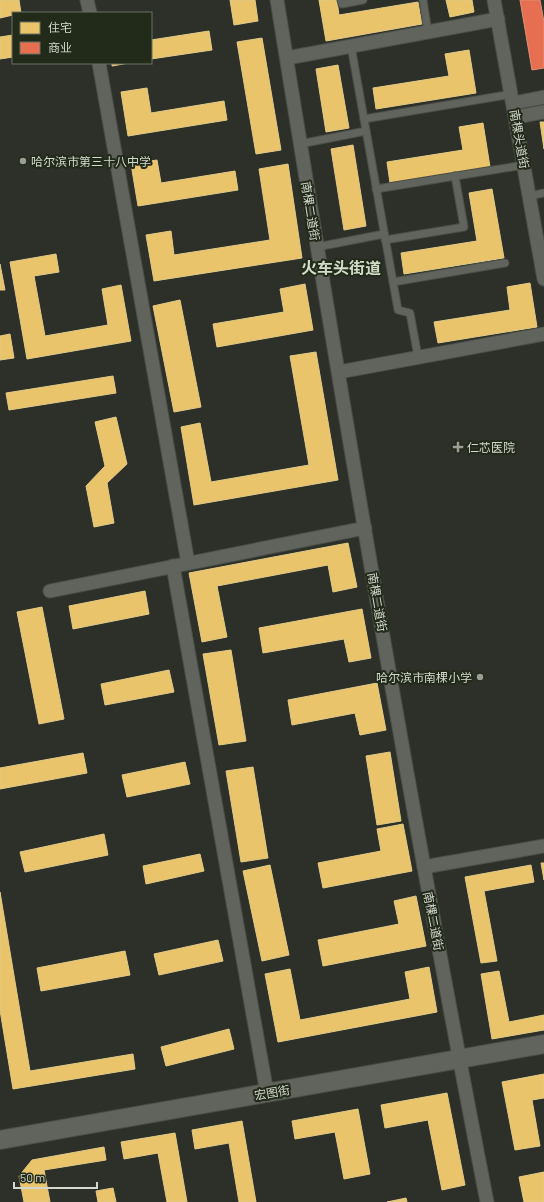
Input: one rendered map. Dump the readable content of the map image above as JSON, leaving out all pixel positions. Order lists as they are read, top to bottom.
{
  "streets": {
    "street": ["南棵头道街", "南棵二道街", "宏图街"]
  },
  "crossings": [
    ["南棵二道街", "宏图街"]
  ],
  "districts": ["火车头街道"],
  "places": {
    "other": ["哈尔滨市第三十八中学", "哈尔滨市南棵小学"],
    "health": ["仁芯医院"]
  },
  "legend": ["住宅", "商业"],
  "scale_bar": "50 m"
}
